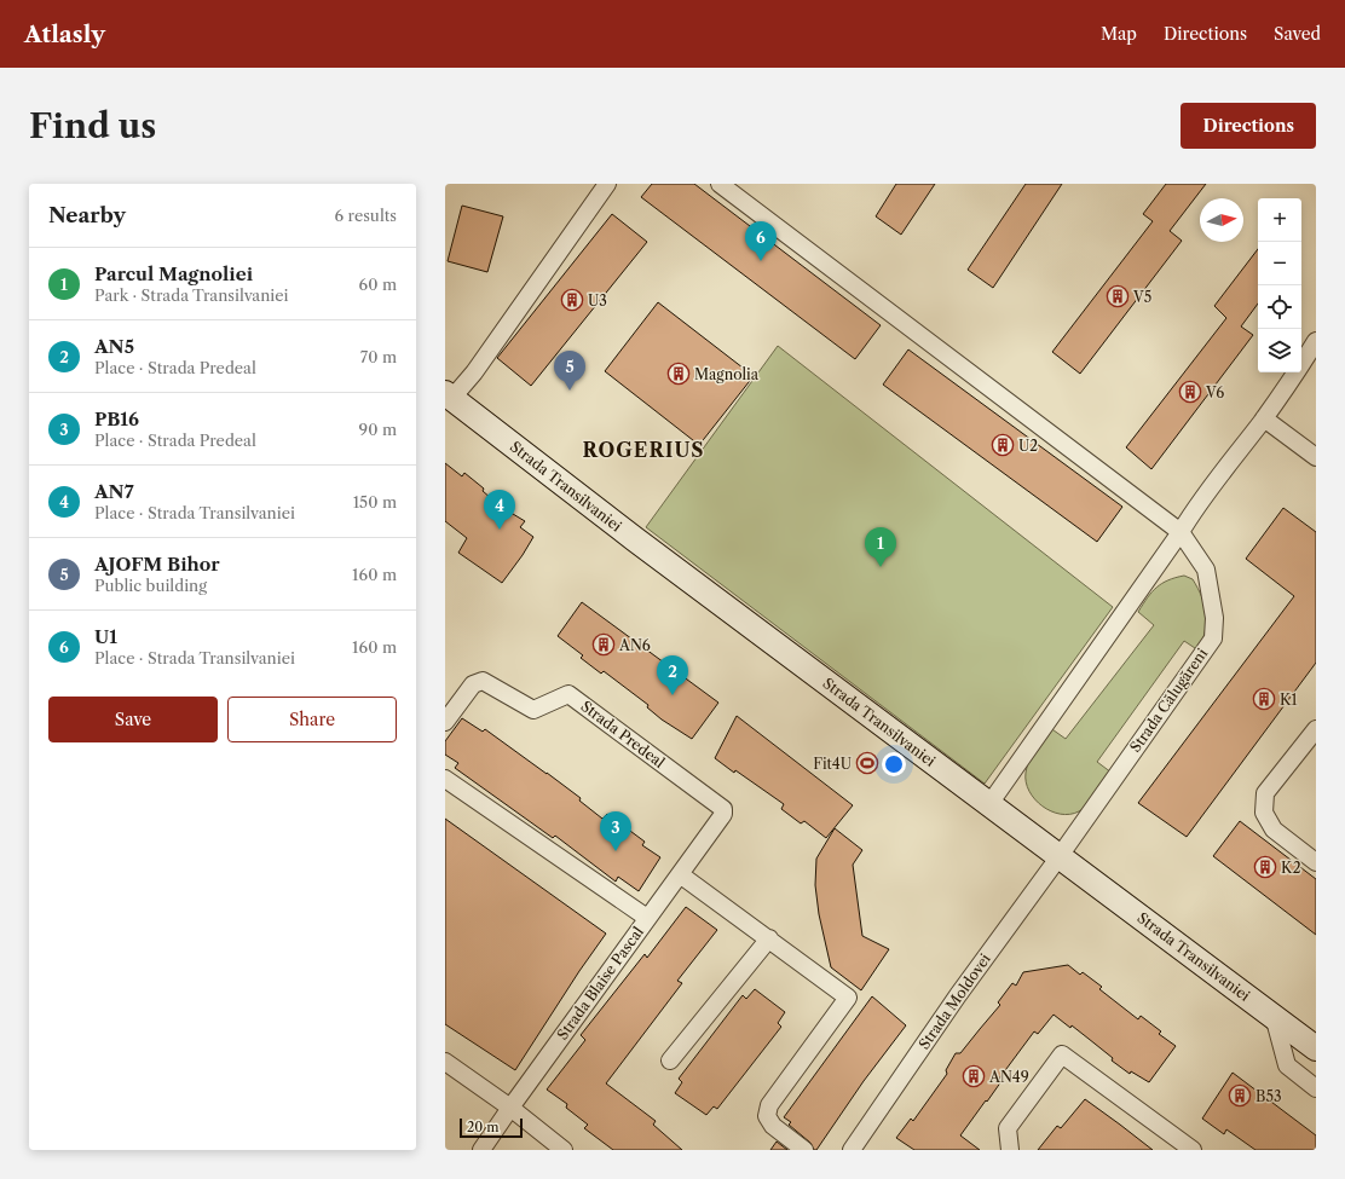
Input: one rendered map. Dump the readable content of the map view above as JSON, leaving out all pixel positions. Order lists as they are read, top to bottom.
{
  "streets": {
    "main road": ["Strada Transilvaniei"],
    "street": [
      "Strada Călugăreni",
      "Strada Predeal",
      "Strada Blaise Pascal",
      "Strada Moldovei"
    ]
  },
  "crossings": [
    ["Strada Transilvaniei", "Strada Călugăreni"],
    ["Strada Transilvaniei", "Strada Moldovei"],
    ["Strada Călugăreni", "Strada Moldovei"],
    ["Strada Predeal", "Strada Blaise Pascal"]
  ],
  "districts": ["ROGERIUS"],
  "places": {
    "building": [
      "V5",
      "U3",
      "Magnolia",
      "V6",
      "U2",
      "AN6",
      "K1",
      "K2",
      "AN49",
      "B53"
    ],
    "sports": ["Fit4U"]
  },
  "scale_bar": "20 m",
  "north": "right",
  "page": {
    "header": "Atlasly",
    "nav": ["Map", "Directions", "Saved"],
    "buttons": [
      "Directions",
      ["Save", "Share"]
    ],
    "title": "Find us",
    "heading": ["Nearby", "6 results"],
    "map_buttons": ["+", "−"],
    "pins": [
      "6",
      "5",
      "4",
      "1",
      "2",
      "3"
    ],
    "list": [
      {
        "mark": "1",
        "name": "Parcul Magnoliei",
        "note": "Park · Strada Transilvaniei",
        "value": "60 m"
      },
      {
        "mark": "2",
        "name": "AN5",
        "note": "Place · Strada Predeal",
        "value": "70 m"
      },
      {
        "mark": "3",
        "name": "PB16",
        "note": "Place · Strada Predeal",
        "value": "90 m"
      },
      {
        "mark": "4",
        "name": "AN7",
        "note": "Place · Strada Transilvaniei",
        "value": "150 m"
      },
      {
        "mark": "5",
        "name": "AJOFM Bihor",
        "note": "Public building",
        "value": "160 m"
      },
      {
        "mark": "6",
        "name": "U1",
        "note": "Place · Strada Transilvaniei",
        "value": "160 m"
      }
    ],
    "scale": "20 m"
  }
}
